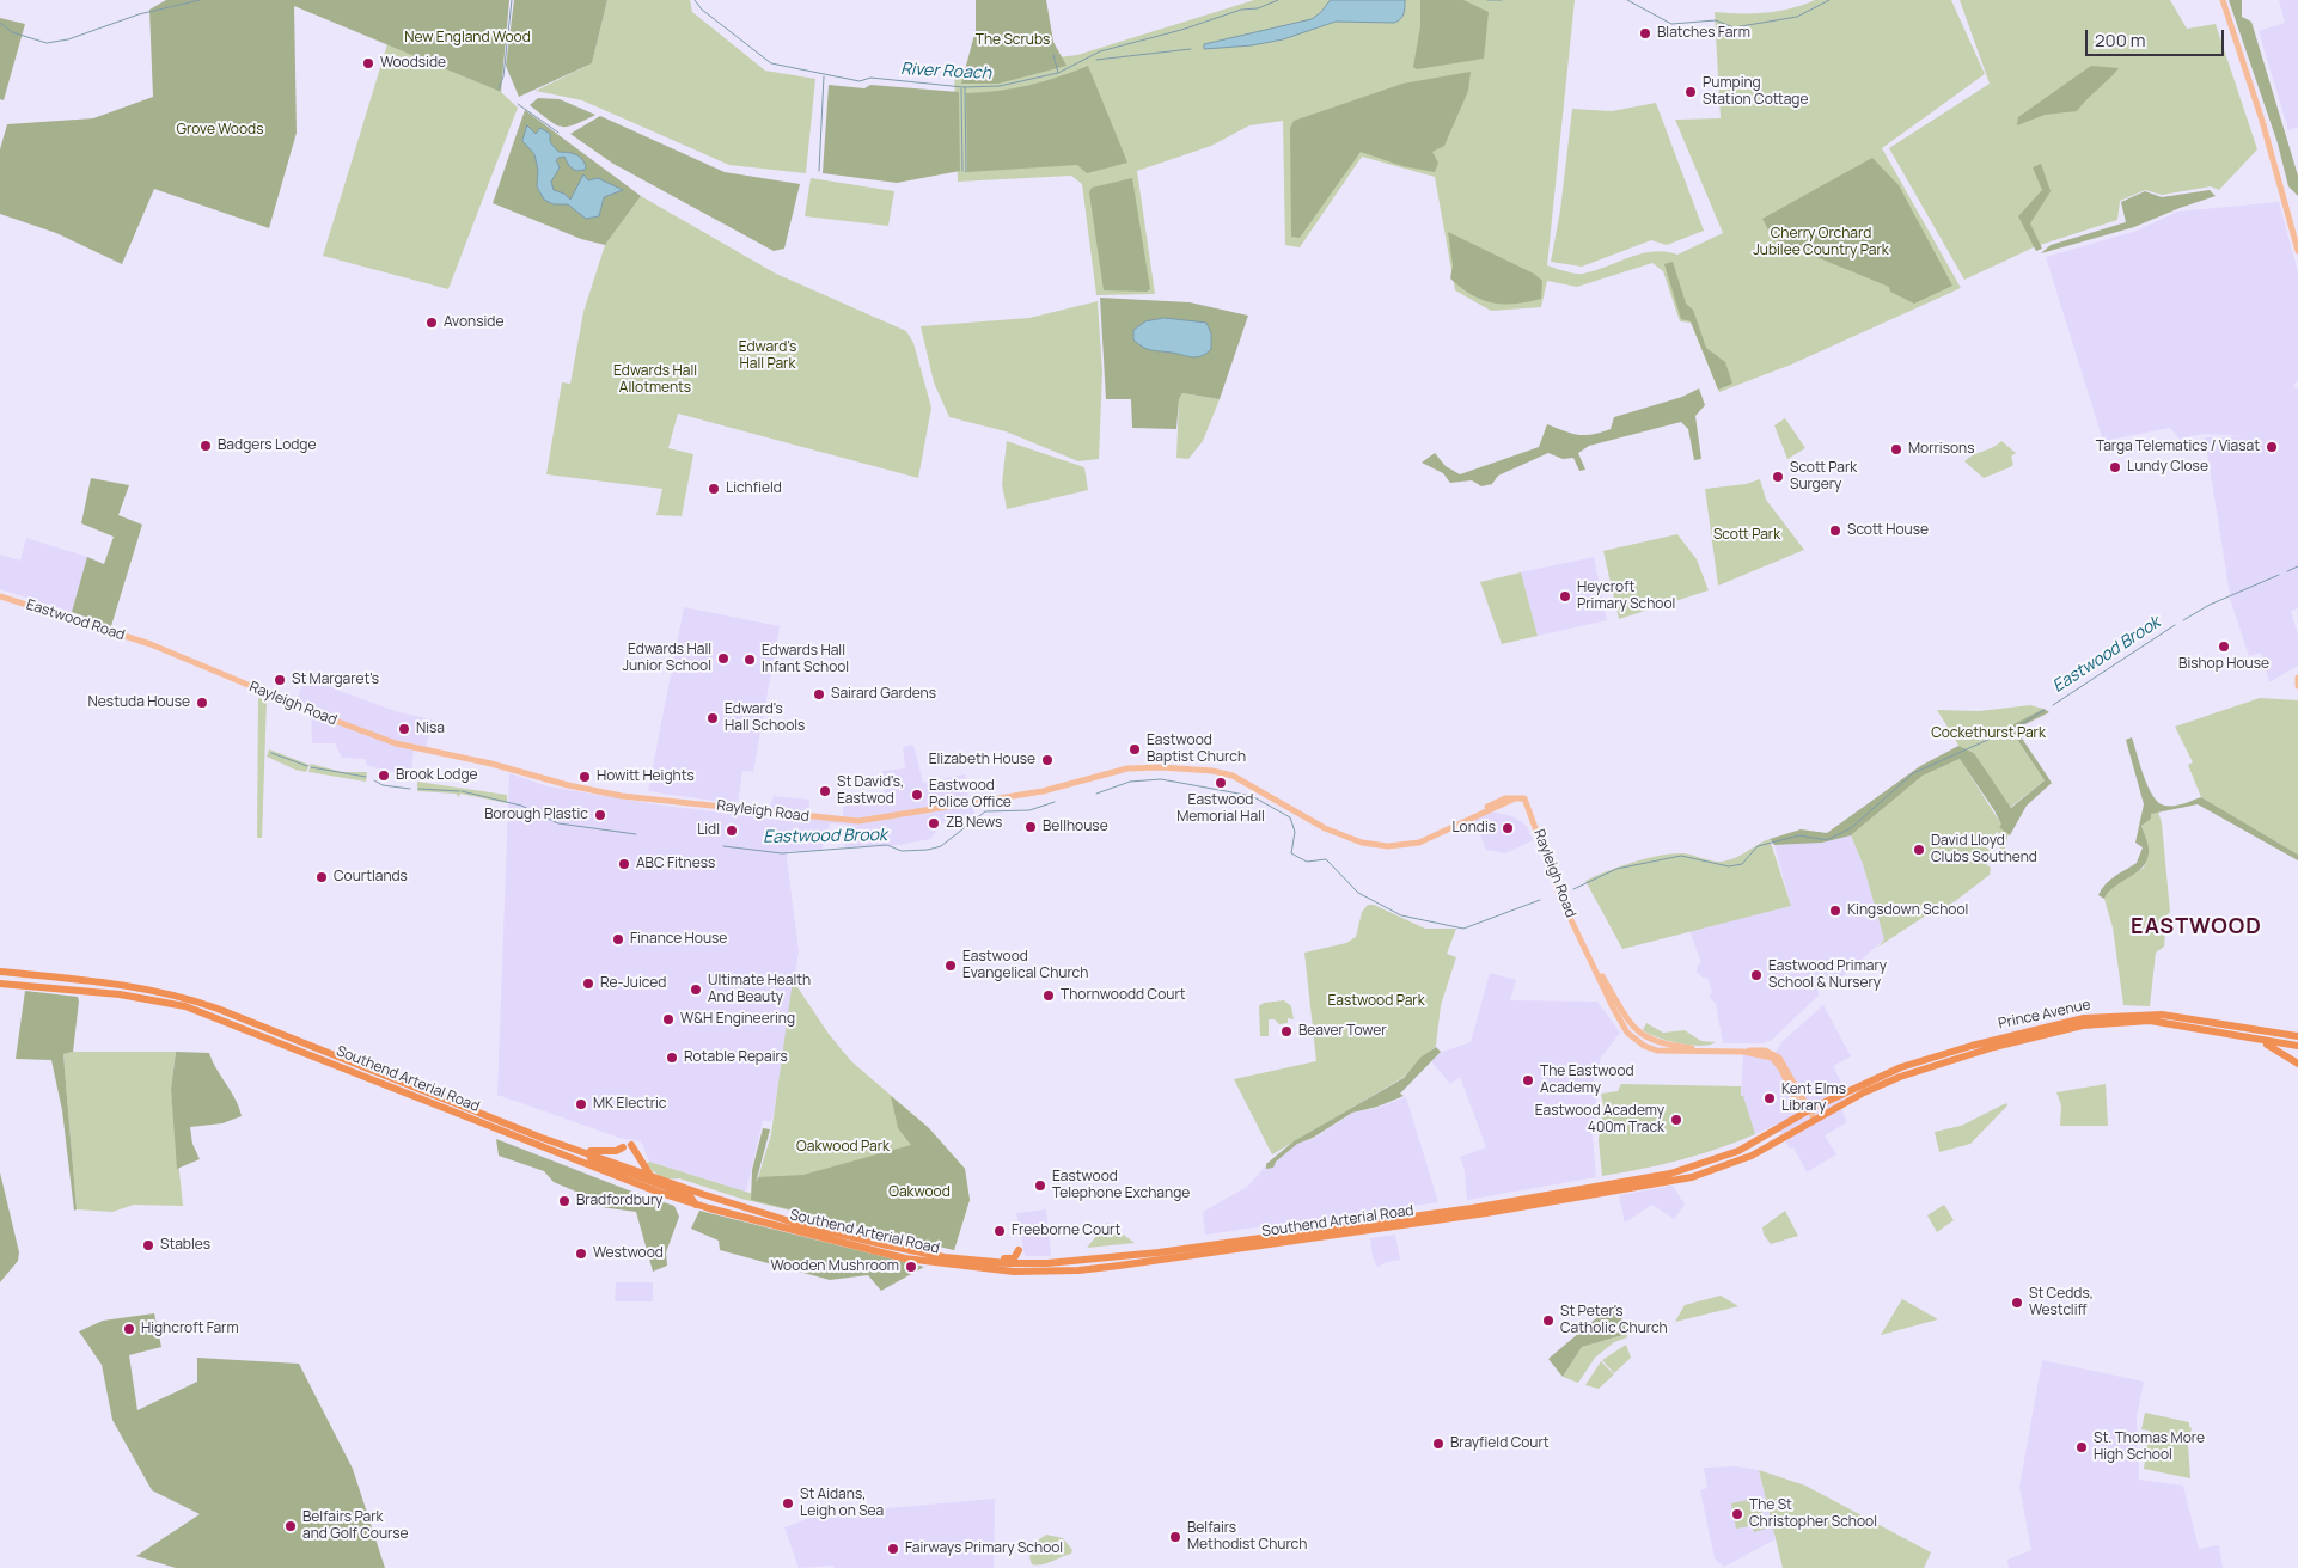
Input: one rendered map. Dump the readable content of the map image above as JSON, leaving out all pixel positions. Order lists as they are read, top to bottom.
{
  "streets": {
    "highway": ["Prince Avenue", "Southend Arterial Road"],
    "main road": ["Eastwood Road", "Rayleigh Road"]
  },
  "crossings": [
    ["Eastwood Road", "Rayleigh Road"],
    ["Rayleigh Road", "Prince Avenue"],
    ["Rayleigh Road", "Southend Arterial Road"],
    ["Prince Avenue", "Southend Arterial Road"]
  ],
  "districts": ["EASTWOOD"],
  "water": ["River Roach", "Eastwood Brook"],
  "parks": [
    "New England Wood",
    "The Scrubs",
    "Grove Woods",
    "Cherry Orchard Jubilee Country Park",
    "Edward's Hall Park",
    "Edwards Hall Allotments",
    "Scott Park",
    "Cockethurst Park",
    "Eastwood Park",
    "Oakwood Park",
    "Oakwood"
  ],
  "places": [
    "Blatches Farm",
    "Woodside",
    "Pumping Station Cottage",
    "Avonside",
    "Badgers Lodge",
    "Targa Telematics / Viasat",
    "Morrisons",
    "Lundy Close",
    "Scott Park Surgery",
    "Lichfield",
    "Scott House",
    "Heycroft Primary School",
    "Bishop House",
    "Edwards Hall Junior School",
    "Edwards Hall Infant School",
    "St Margaret's",
    "Sairard Gardens",
    "Nestuda House",
    "Edward's Hall Schools",
    "Nisa",
    "Eastwood Baptist Church",
    "Elizabeth House",
    "Brook Lodge",
    "Howitt Heights",
    "Eastwood Memorial Hall",
    "St David's, Eastwod",
    "Eastwood Police Office",
    "Borough Plastic",
    "ZB News",
    "Bellhouse",
    "Londis",
    "Lidl",
    "David Lloyd Clubs Southend",
    "ABC Fitness",
    "Courtlands",
    "Kingsdown School",
    "Finance House",
    "Eastwood Evangelical Church",
    "Eastwood Primary School & Nursery",
    "Re-Juiced",
    "Ultimate Health And Beauty",
    "Thornwoodd Court",
    "W&H Engineering",
    "Beaver Tower",
    "Rotable Repairs",
    "The Eastwood Academy",
    "Kent Elms Library",
    "MK Electric",
    "Eastwood Academy 400m Track",
    "Eastwood Telephone Exchange",
    "Bradfordbury",
    "Freeborne Court",
    "Stables",
    "Westwood",
    "Wooden Mushroom",
    "St Cedds, Westcliff",
    "St Peter's Catholic Church",
    "Highcroft Farm",
    "Brayfield Court",
    "St. Thomas More High School",
    "St Aidans, Leigh on Sea",
    "The St Christopher School",
    "Belfairs Park and Golf Course",
    "Belfairs Methodist Church",
    "Fairways Primary School"
  ],
  "scale_bar": "200 m"
}
